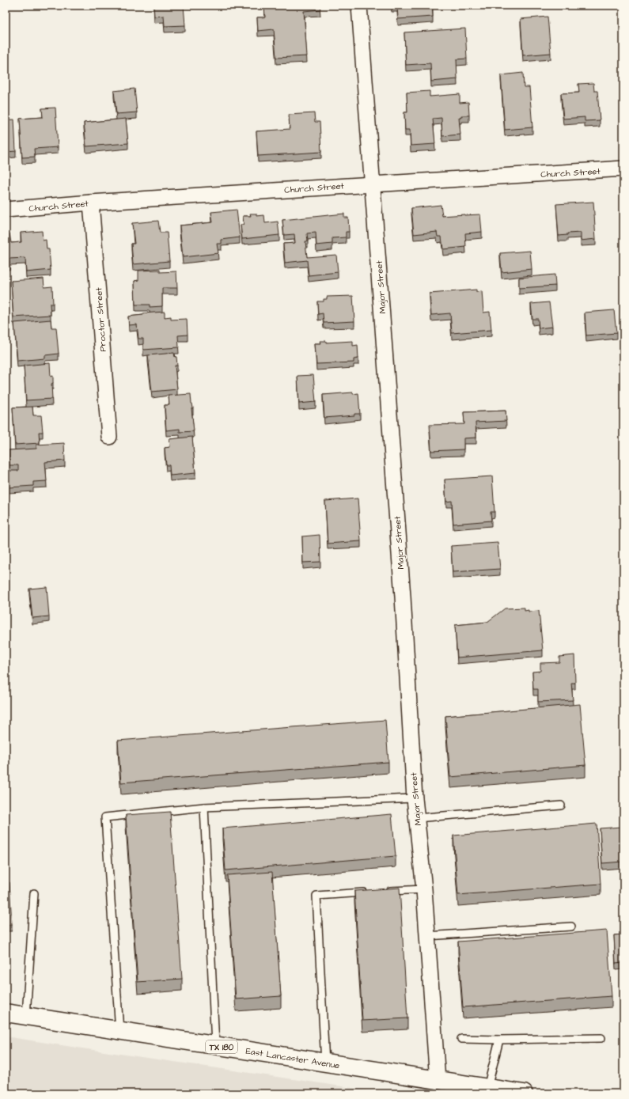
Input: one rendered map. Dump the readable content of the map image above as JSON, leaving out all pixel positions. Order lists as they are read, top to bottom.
{
  "streets": {
    "main road": ["TX 180", "East Lancaster Avenue"],
    "street": ["Church Street", "Major Street", "Proctor Street"]
  },
  "crossings": [
    ["Church Street", "Major Street"],
    ["Church Street", "Proctor Street"],
    ["Major Street", "East Lancaster Avenue"]
  ]
}
